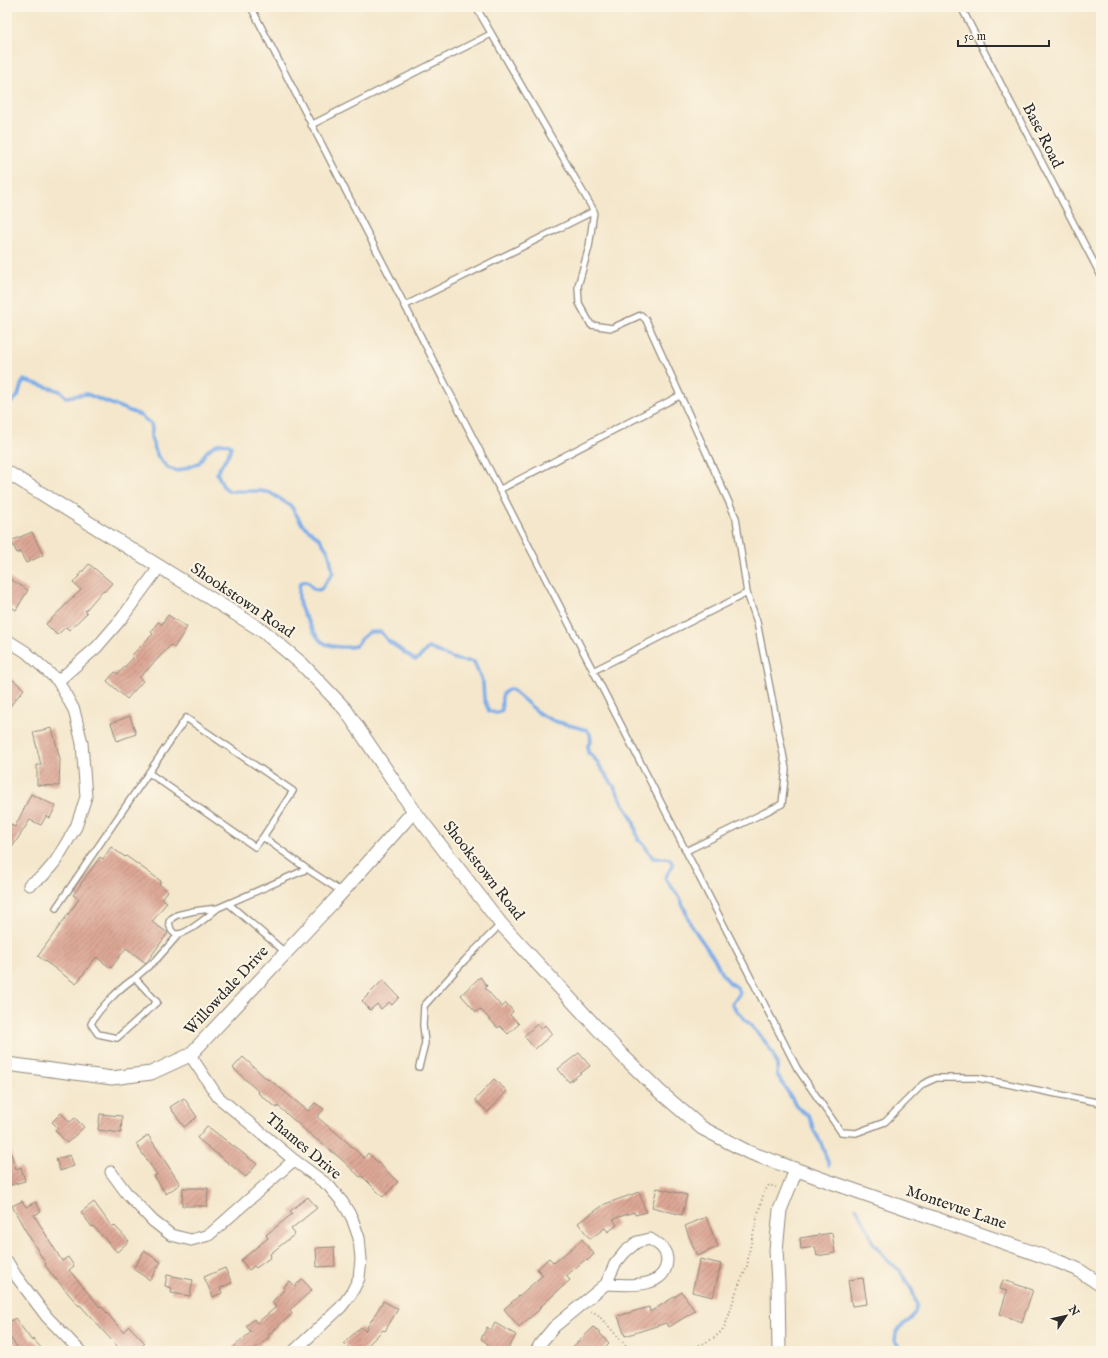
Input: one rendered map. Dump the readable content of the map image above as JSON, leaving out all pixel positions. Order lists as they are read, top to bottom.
{
  "streets": {
    "street": [
      "Shookstown Road",
      "Willowdale Drive",
      "Thames Drive",
      "Montevue Lane"
    ],
    "lane": ["Base Road"]
  },
  "crossings": [
    ["Shookstown Road", "Willowdale Drive"],
    ["Shookstown Road", "Montevue Lane"],
    ["Willowdale Drive", "Thames Drive"]
  ],
  "scale_bar": "50 m",
  "north": "top right"
}
